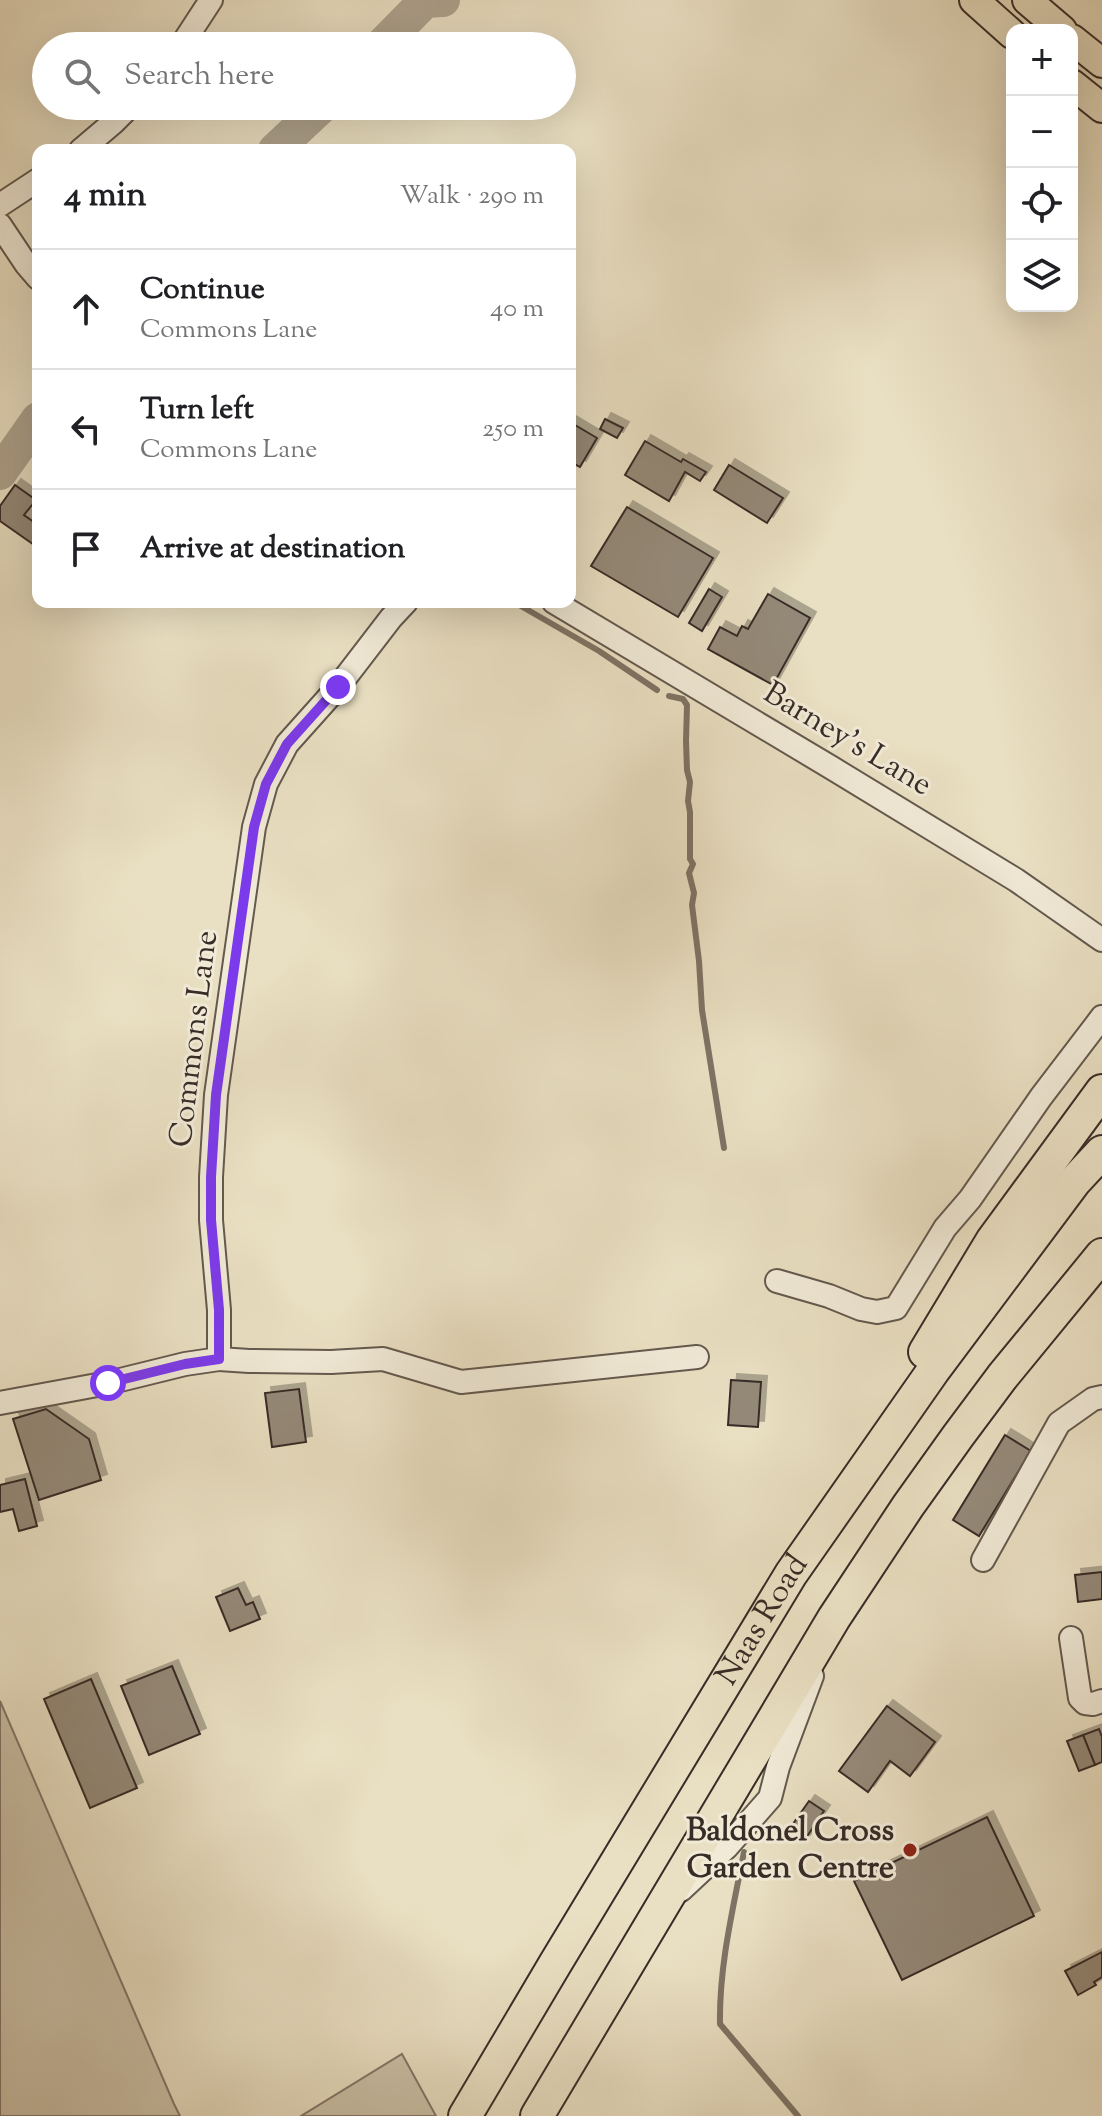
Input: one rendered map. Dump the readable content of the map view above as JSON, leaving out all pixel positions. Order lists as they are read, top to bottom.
{
  "streets": {
    "highway": ["Naas Road"],
    "street": ["Barney's Lane", "Commons Lane"]
  },
  "places": ["Baldonel Cross Garden Centre"],
  "page": {
    "map_buttons": ["+", "−"],
    "search": "Search here",
    "heading": ["4 min", "Walk · 290 m"],
    "list": [
      ["Continue", "Commons Lane", "40 m"],
      ["Turn left", "Commons Lane", "250 m"],
      "Arrive at destination"
    ]
  }
}
